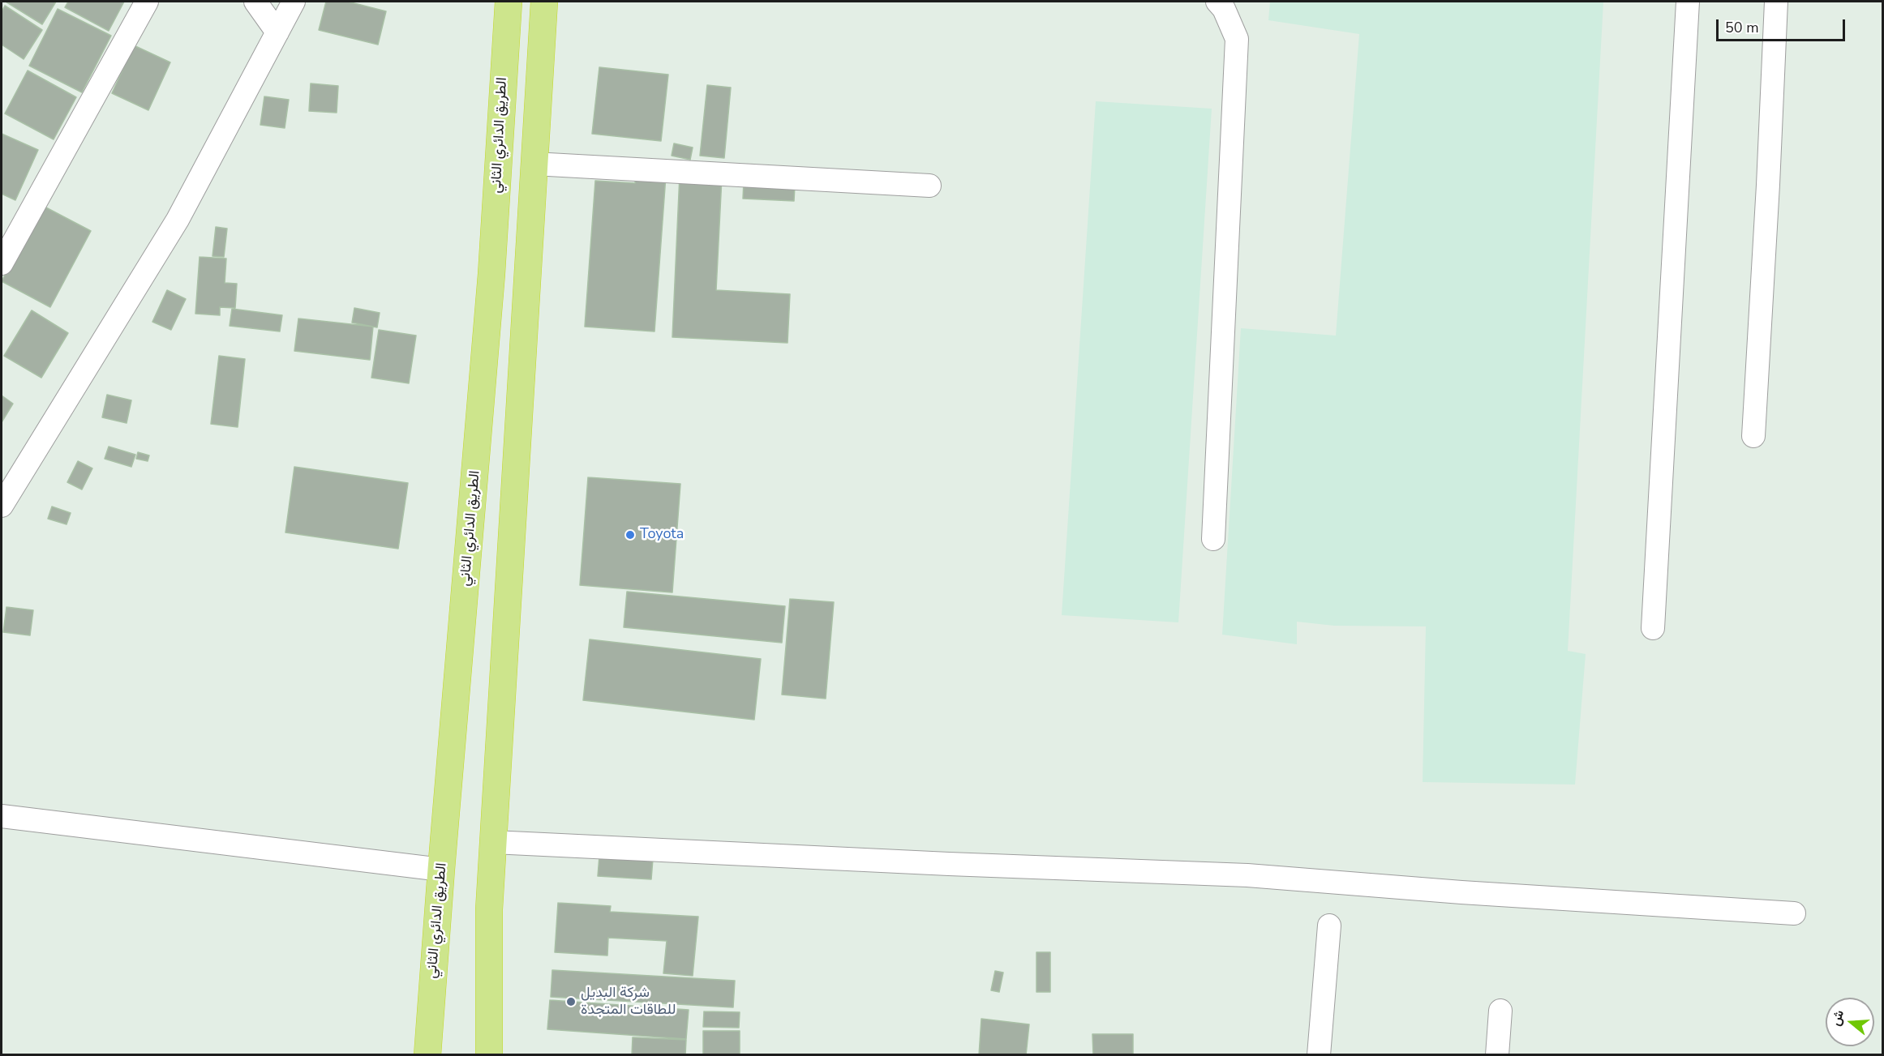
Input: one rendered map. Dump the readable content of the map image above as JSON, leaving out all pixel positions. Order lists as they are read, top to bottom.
{
  "streets": {
    "highway": ["الطريق الدائري الثاني"]
  },
  "places": ["Toyota", "شركة البديل للطاقات المتجدة"],
  "scale_bar": "50 m",
  "north": "left"
}
